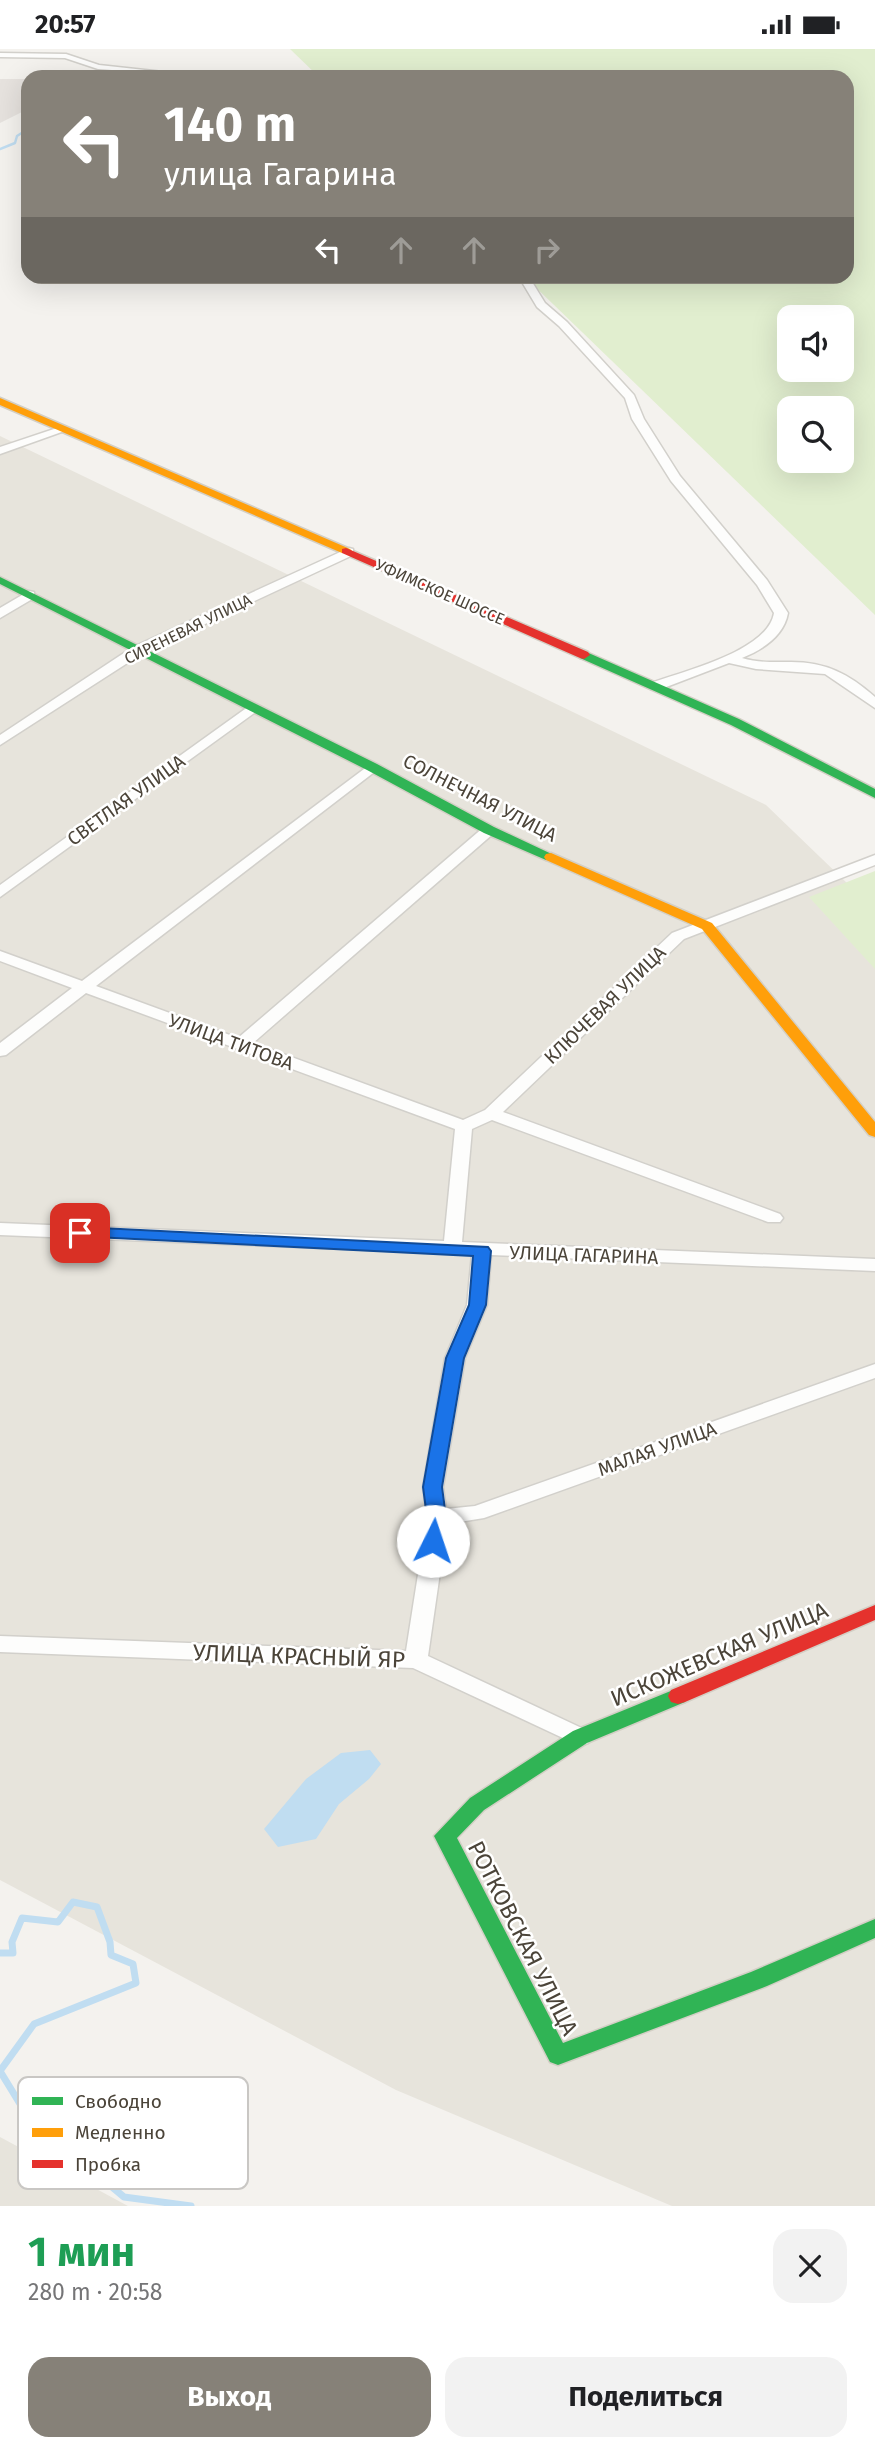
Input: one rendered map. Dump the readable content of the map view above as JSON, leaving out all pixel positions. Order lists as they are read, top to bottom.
{
  "streets": {
    "street": [
      "УФИМСКОЕ ШОССЕ",
      "СИРЕНЕВАЯ УЛИЦА",
      "СОЛНЕЧНАЯ УЛИЦА",
      "СВЕТЛАЯ УЛИЦА",
      "КЛЮЧЕВАЯ УЛИЦА",
      "УЛИЦА ТИТОВА",
      "УЛИЦА ГАГАРИНА",
      "МАЛАЯ УЛИЦА",
      "ИСКОЖЕВСКАЯ УЛИЦА",
      "УЛИЦА КРАСНЫЙ ЯР",
      "РОТКОВСКАЯ УЛИЦА"
    ]
  },
  "crossings": [
    ["УФИМСКОЕ ШОССЕ", "СИРЕНЕВАЯ УЛИЦА"],
    ["СИРЕНЕВАЯ УЛИЦА", "СОЛНЕЧНАЯ УЛИЦА"],
    ["СОЛНЕЧНАЯ УЛИЦА", "СВЕТЛАЯ УЛИЦА"],
    ["СОЛНЕЧНАЯ УЛИЦА", "КЛЮЧЕВАЯ УЛИЦА"],
    ["КЛЮЧЕВАЯ УЛИЦА", "УЛИЦА ТИТОВА"],
    ["ИСКОЖЕВСКАЯ УЛИЦА", "УЛИЦА КРАСНЫЙ ЯР"],
    ["ИСКОЖЕВСКАЯ УЛИЦА", "РОТКОВСКАЯ УЛИЦА"],
    ["УЛИЦА КРАСНЫЙ ЯР", "РОТКОВСКАЯ УЛИЦА"]
  ],
  "legend": ["Свободно", "Медленно", "Пробка"],
  "page": {
    "status": "20:57",
    "turn": ["140 m", "улица Гагарина"],
    "heading": ["1 мин", "280 m · 20:58"],
    "buttons": ["Выход", "Поделиться"]
  }
}
